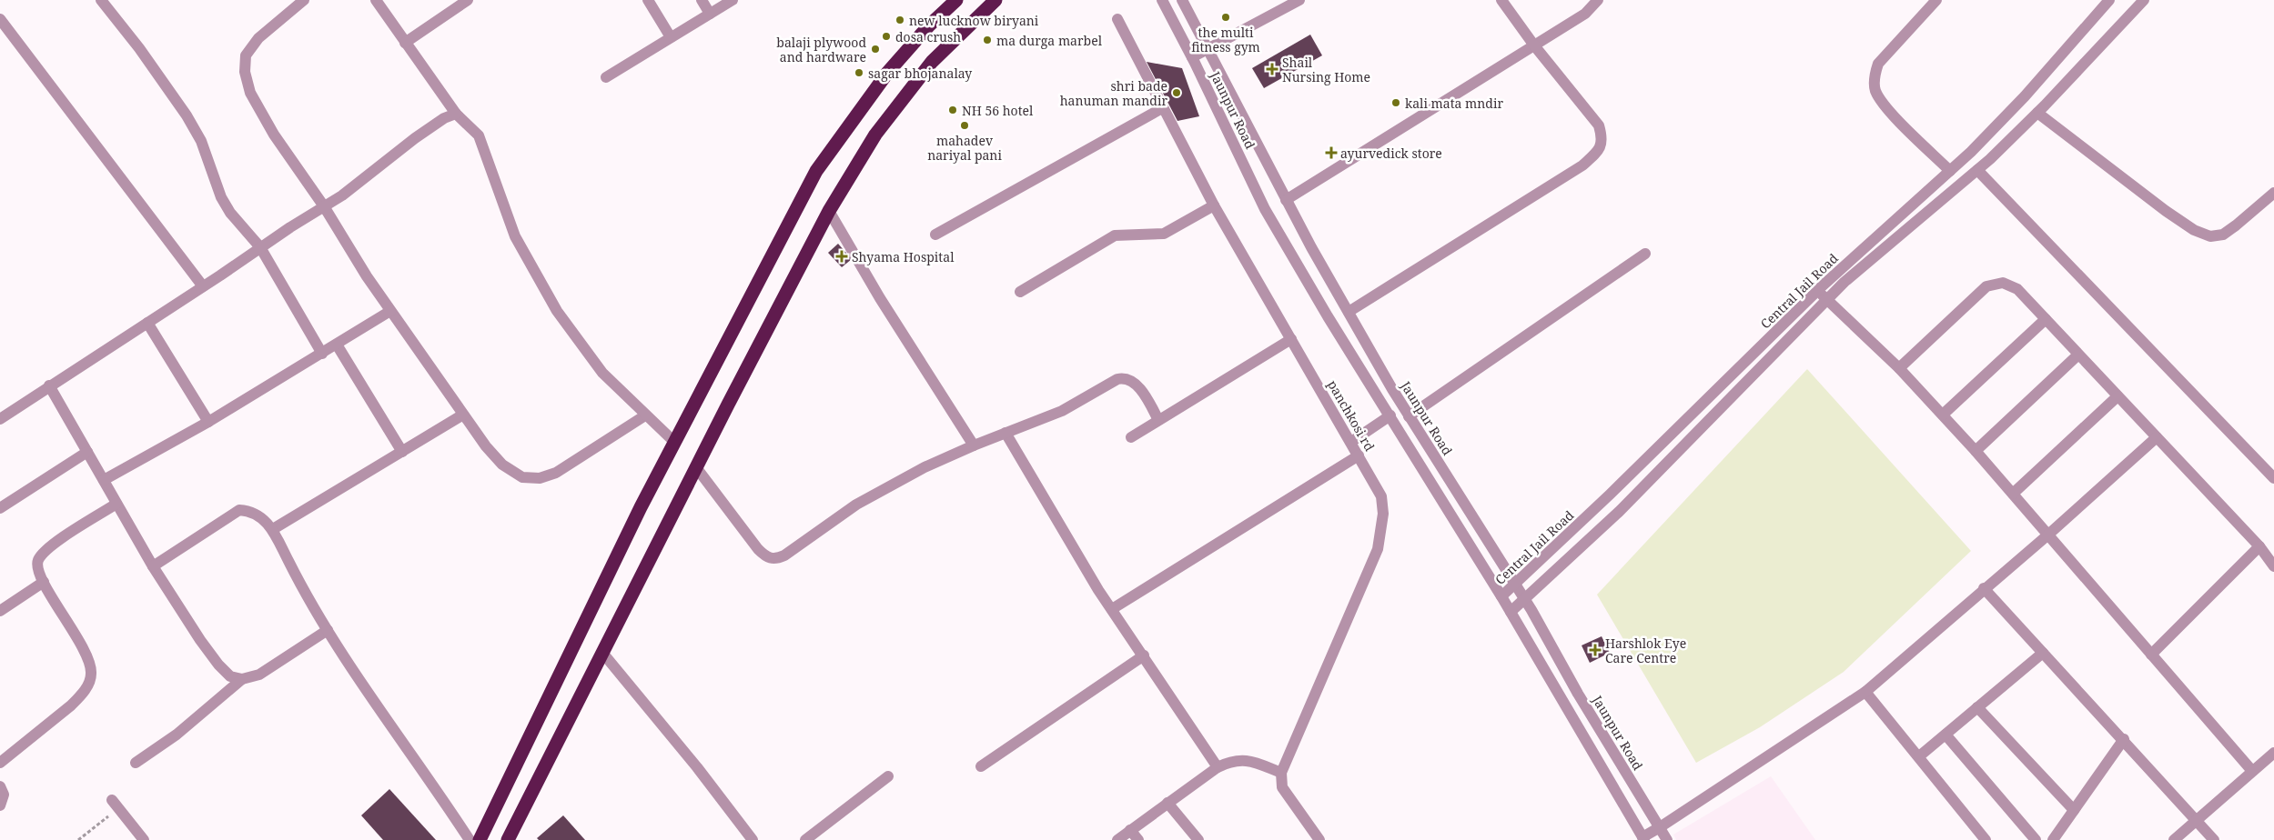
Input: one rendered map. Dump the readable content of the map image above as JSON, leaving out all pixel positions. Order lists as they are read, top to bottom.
{
  "streets": {
    "street": ["Jaunpur Road", "Central Jail Road", "panchkosi rd"]
  },
  "crossings": [
    ["Jaunpur Road", "Central Jail Road"]
  ],
  "places": {
    "other": [
      "the multi fitness gym",
      "new lucknow biryani",
      "dosa crush",
      "ma durga marbel",
      "balaji plywood and hardware",
      "sagar bhojanalay",
      "shri bade hanuman mandir",
      "kali mata mndir",
      "NH 56 hotel",
      "mahadev nariyal pani"
    ],
    "health": [
      "Shail Nursing Home",
      "ayurvedick store",
      "Shyama Hospital",
      "Harshlok Eye Care Centre"
    ]
  }
}
